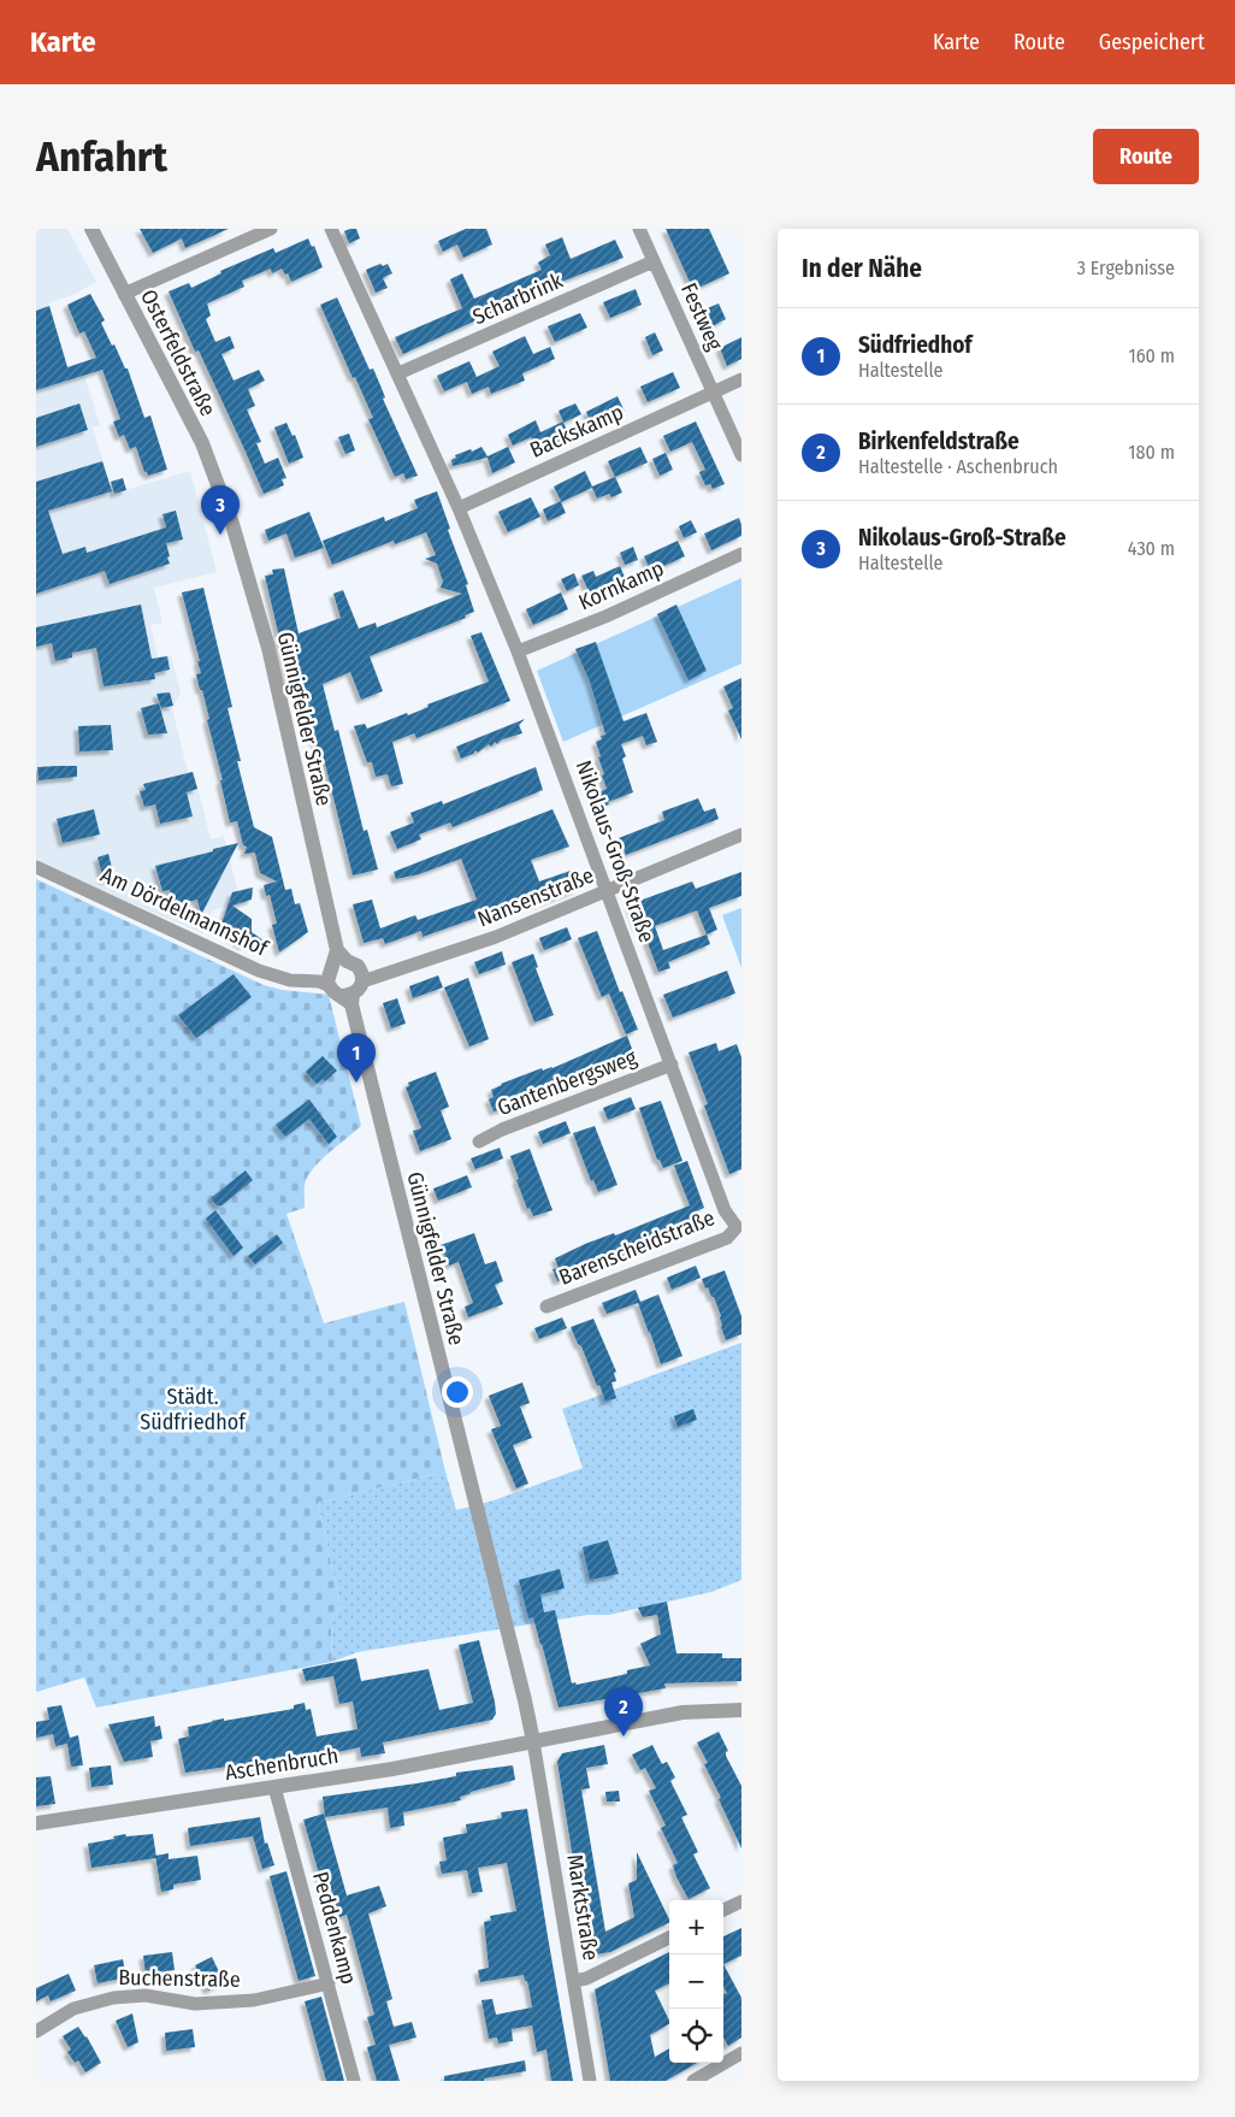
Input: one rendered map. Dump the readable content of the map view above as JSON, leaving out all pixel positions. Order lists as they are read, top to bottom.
{
  "streets": {
    "street": [
      "Scharbrink",
      "Festweg",
      "Osterfeldstraße",
      "Backskamp",
      "Kornkamp",
      "Günnigfelder Straße",
      "Nikolaus-Groß-Straße",
      "Nansenstraße",
      "Am Dördelmannshof",
      "Gantenbergsweg",
      "Barenscheidstraße",
      "Aschenbruch",
      "Marktstraße",
      "Peddenkamp",
      "Buchenstraße"
    ]
  },
  "crossings": [
    ["Scharbrink", "Festweg"],
    ["Scharbrink", "Nikolaus-Groß-Straße"],
    ["Festweg", "Backskamp"],
    ["Osterfeldstraße", "Günnigfelder Straße"],
    ["Backskamp", "Nikolaus-Groß-Straße"],
    ["Kornkamp", "Nikolaus-Groß-Straße"],
    ["Günnigfelder Straße", "Am Dördelmannshof"],
    ["Günnigfelder Straße", "Aschenbruch"],
    ["Günnigfelder Straße", "Marktstraße"],
    ["Nikolaus-Groß-Straße", "Nansenstraße"],
    ["Nikolaus-Groß-Straße", "Gantenbergsweg"],
    ["Nikolaus-Groß-Straße", "Barenscheidstraße"],
    ["Aschenbruch", "Marktstraße"],
    ["Aschenbruch", "Peddenkamp"],
    ["Peddenkamp", "Buchenstraße"]
  ],
  "parks": ["Städt. Südfriedhof"],
  "page": {
    "header": "Karte",
    "nav": ["Karte", "Route", "Gespeichert"],
    "buttons": "Route",
    "title": "Anfahrt",
    "heading": ["In der Nähe", "3 Ergebnisse"],
    "list": [
      {
        "mark": "1",
        "name": "Südfriedhof",
        "note": "Haltestelle",
        "value": "160 m"
      },
      {
        "mark": "2",
        "name": "Birkenfeldstraße",
        "note": "Haltestelle · Aschenbruch",
        "value": "180 m"
      },
      {
        "mark": "3",
        "name": "Nikolaus-Groß-Straße",
        "note": "Haltestelle",
        "value": "430 m"
      }
    ],
    "pins": ["3", "1", "2"],
    "map_buttons": ["+", "−"]
  }
}
